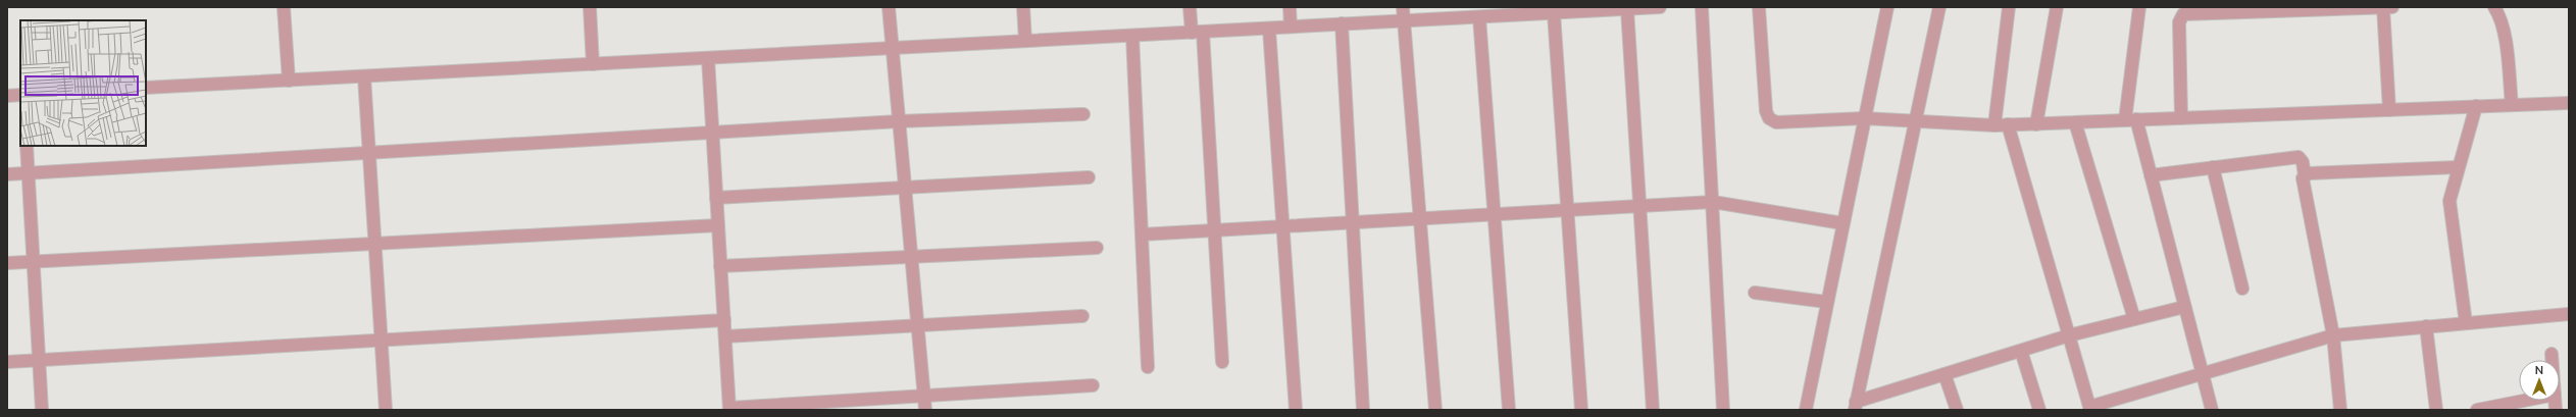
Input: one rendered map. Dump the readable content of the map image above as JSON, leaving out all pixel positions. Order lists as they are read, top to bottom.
{
  "north": "top"
}
